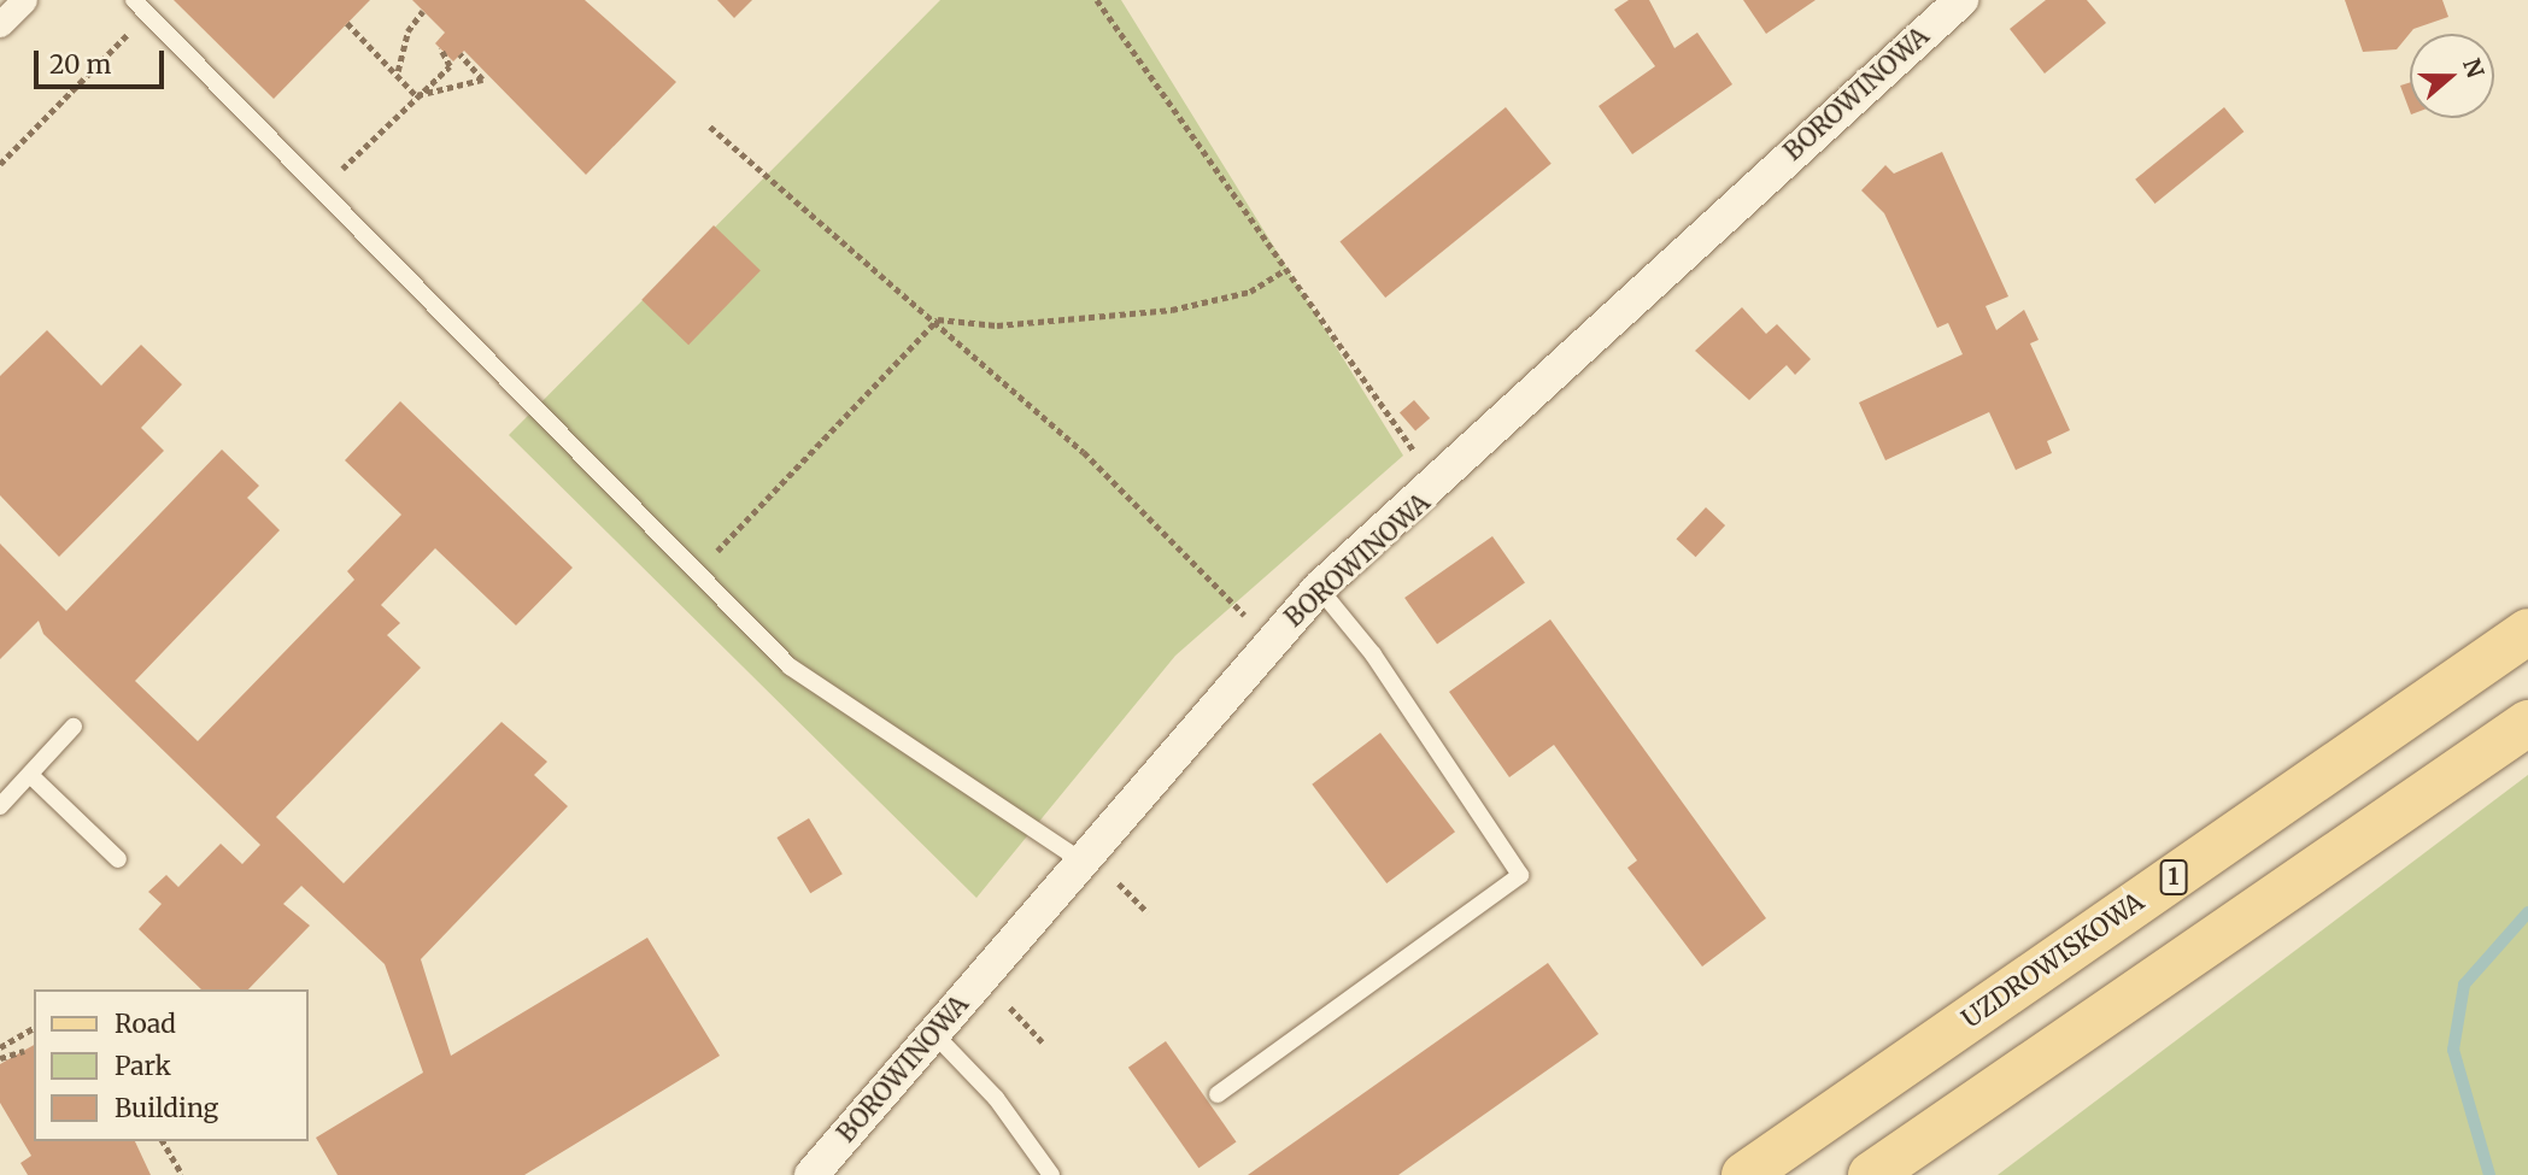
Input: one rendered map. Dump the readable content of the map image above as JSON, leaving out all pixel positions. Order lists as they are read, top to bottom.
{
  "streets": {
    "main road": ["1", "UZDROWISKOWA"],
    "street": ["BOROWINOWA"]
  },
  "legend": ["Road", "Park", "Building"],
  "scale_bar": "20 m",
  "north": "right"
}
